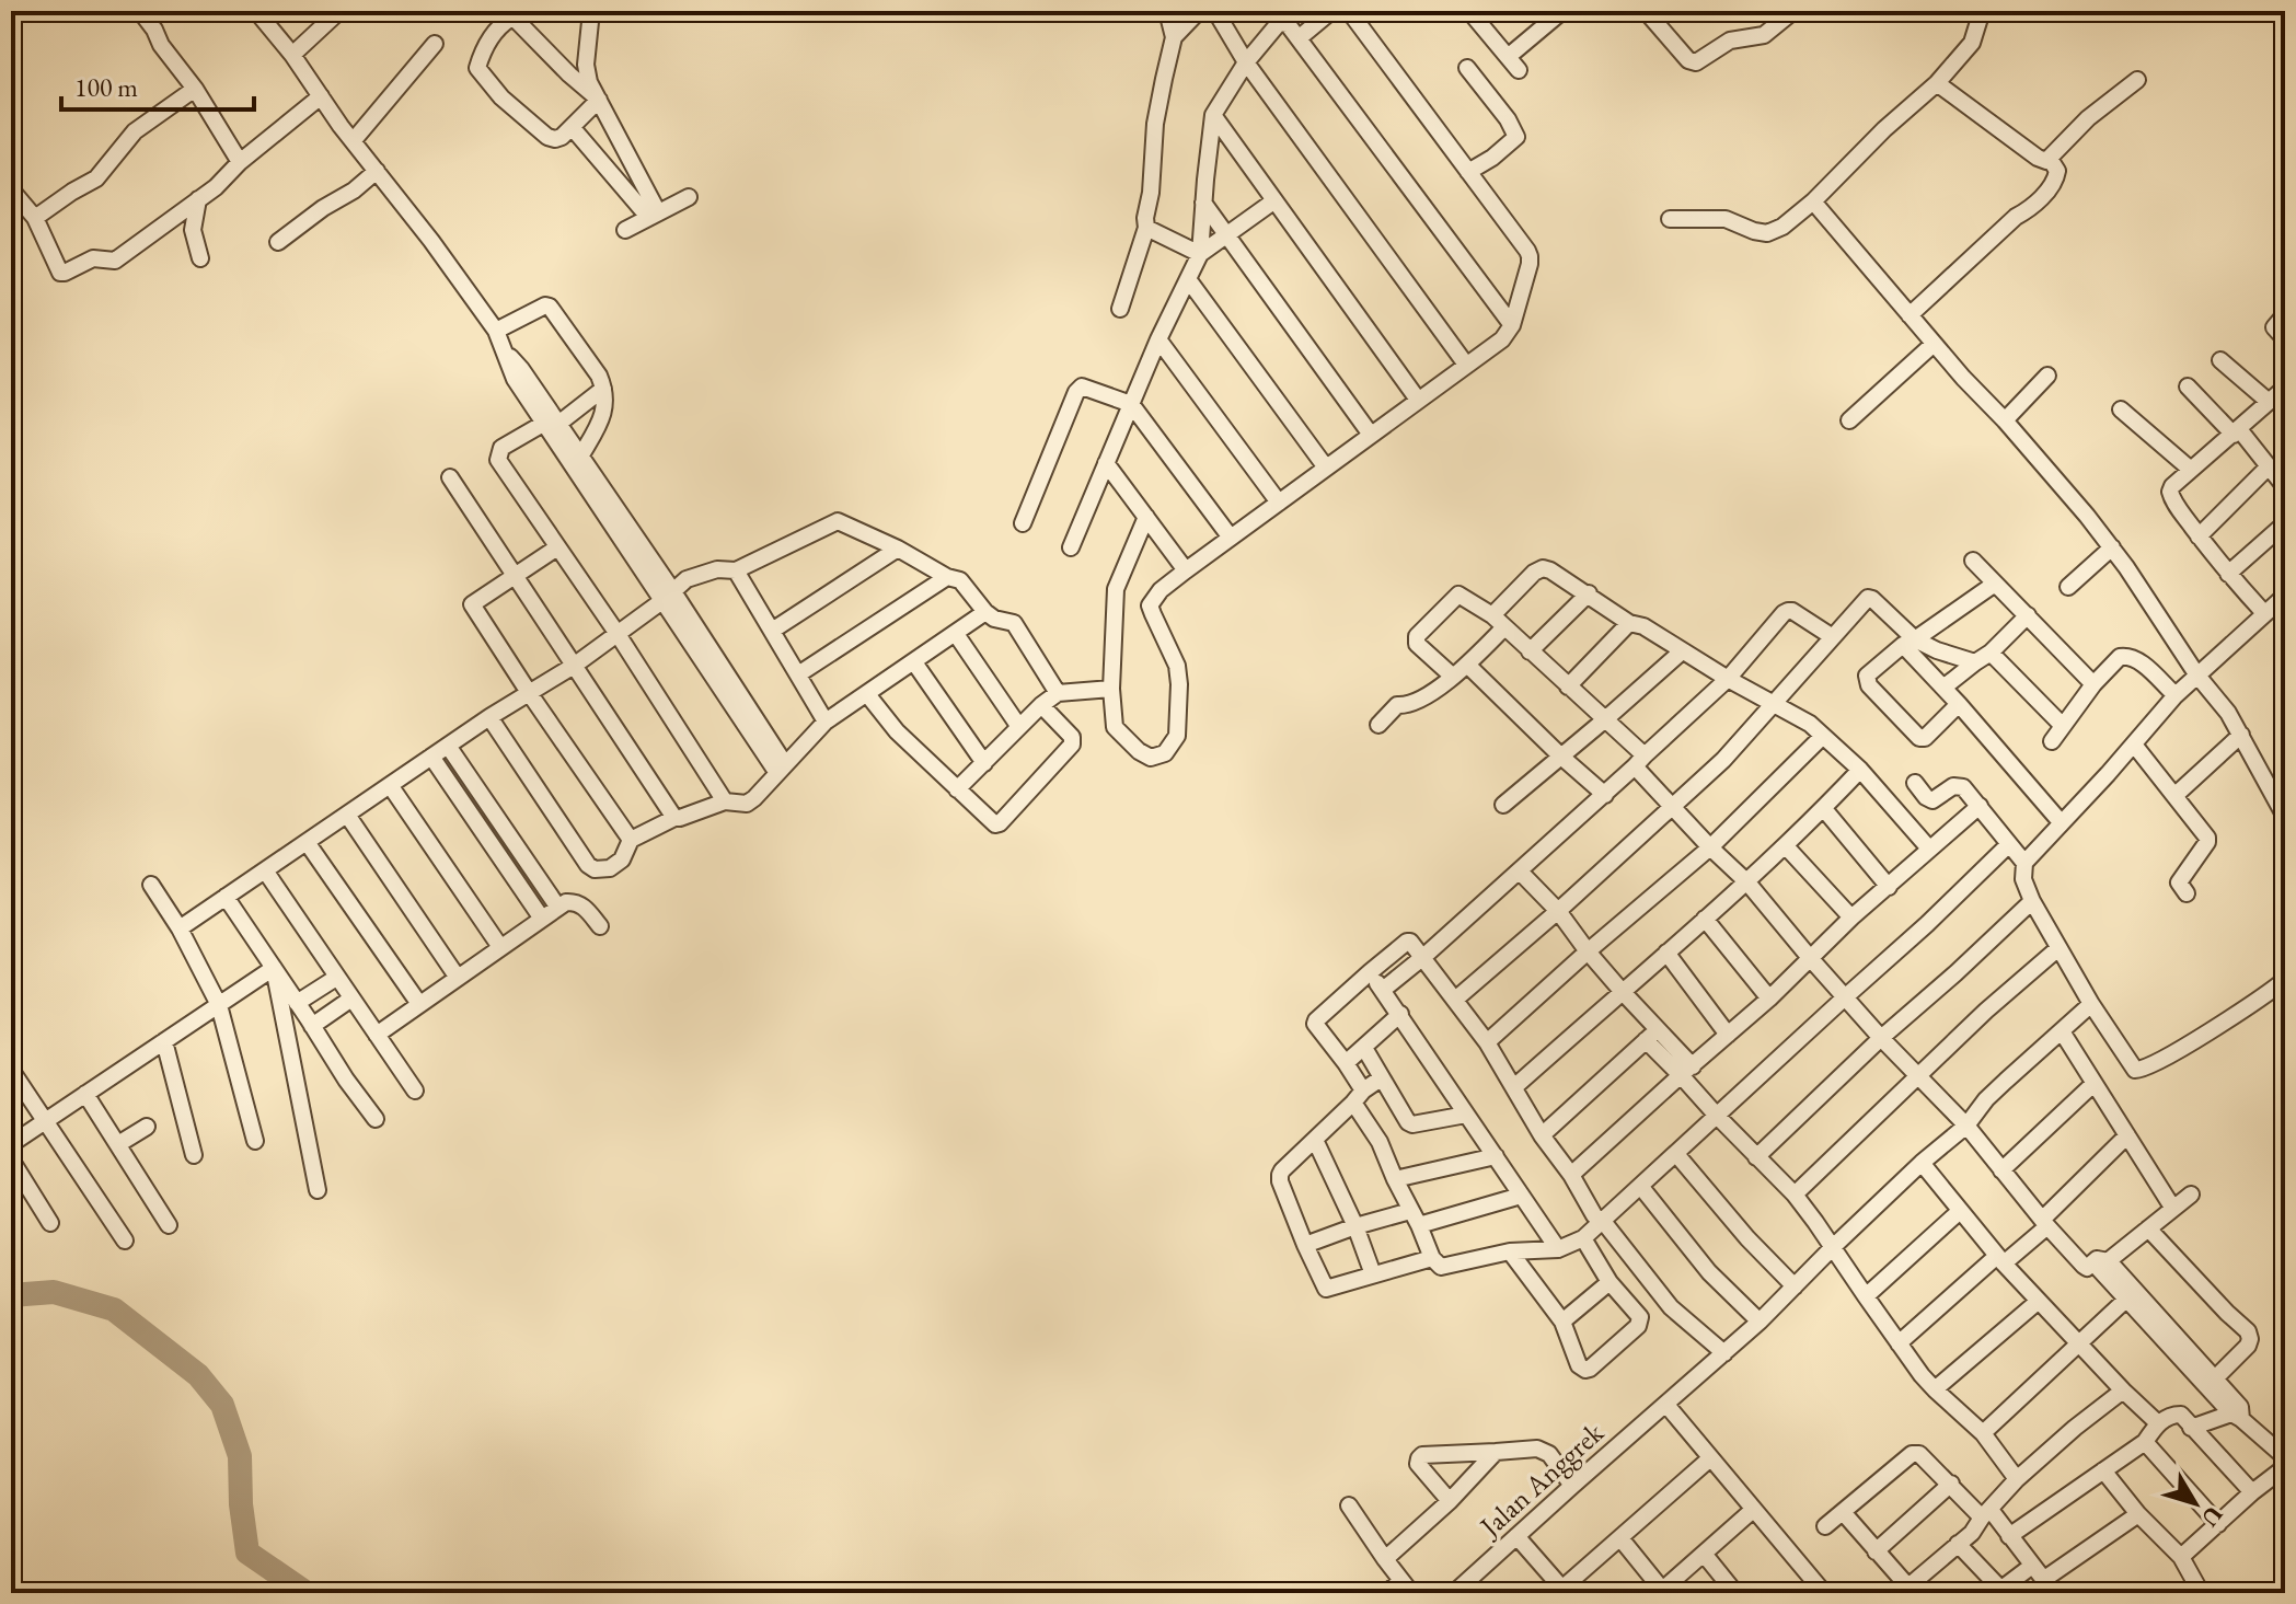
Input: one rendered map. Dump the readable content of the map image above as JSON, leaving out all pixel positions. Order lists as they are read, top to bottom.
{
  "streets": {
    "street": ["Jalan Anggrek"]
  },
  "scale_bar": "100 m",
  "north": "bottom right"
}
